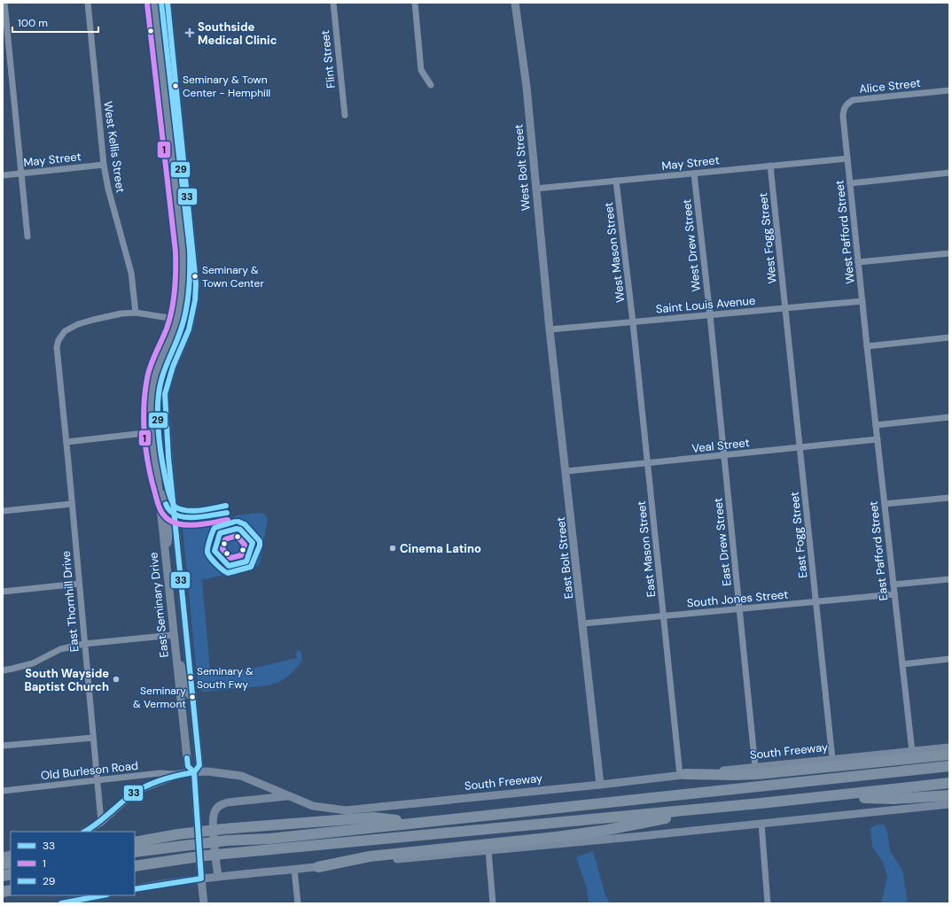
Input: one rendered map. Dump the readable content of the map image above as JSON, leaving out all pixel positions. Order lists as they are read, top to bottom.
{
  "streets": {
    "main road": [
      "West Bolt Street",
      "East Bolt Street",
      "East Seminary Drive",
      "South Freeway"
    ],
    "street": [
      "Flint Street",
      "Alice Street",
      "West Kellis Street",
      "May Street",
      "West Pafford Street",
      "West Fogg Street",
      "West Drew Street",
      "West Mason Street",
      "Saint Louis Avenue",
      "Veal Street",
      "East Fogg Street",
      "East Drew Street",
      "East Mason Street",
      "East Pafford Street",
      "South Jones Street",
      "East Thornhill Drive",
      "Old Burleson Road"
    ]
  },
  "crossings": [
    ["Alice Street", "West Pafford Street"],
    ["West Kellis Street", "May Street"],
    ["West Kellis Street", "East Thornhill Drive"],
    ["May Street", "West Bolt Street"],
    ["May Street", "West Pafford Street"],
    ["May Street", "West Fogg Street"],
    ["May Street", "West Drew Street"],
    ["May Street", "West Mason Street"],
    ["West Bolt Street", "Saint Louis Avenue"],
    ["West Bolt Street", "East Bolt Street"],
    ["West Pafford Street", "Saint Louis Avenue"],
    ["West Pafford Street", "East Pafford Street"],
    ["West Fogg Street", "Saint Louis Avenue"],
    ["West Fogg Street", "East Fogg Street"],
    ["West Drew Street", "Saint Louis Avenue"],
    ["West Drew Street", "East Drew Street"],
    ["West Mason Street", "Saint Louis Avenue"],
    ["West Mason Street", "East Mason Street"],
    ["Saint Louis Avenue", "East Fogg Street"],
    ["Saint Louis Avenue", "East Drew Street"],
    ["Saint Louis Avenue", "East Mason Street"],
    ["Saint Louis Avenue", "East Bolt Street"],
    ["Veal Street", "East Fogg Street"],
    ["Veal Street", "East Drew Street"],
    ["Veal Street", "East Mason Street"],
    ["Veal Street", "East Pafford Street"],
    ["Veal Street", "East Bolt Street"],
    ["East Fogg Street", "South Jones Street"],
    ["East Fogg Street", "South Freeway"],
    ["East Drew Street", "South Jones Street"],
    ["East Drew Street", "South Freeway"],
    ["East Mason Street", "South Jones Street"],
    ["East Mason Street", "South Freeway"],
    ["East Pafford Street", "South Jones Street"],
    ["East Pafford Street", "South Freeway"],
    ["East Bolt Street", "South Jones Street"],
    ["East Bolt Street", "South Freeway"],
    ["East Thornhill Drive", "South Freeway"],
    ["East Thornhill Drive", "Old Burleson Road"],
    ["East Seminary Drive", "South Freeway"],
    ["South Freeway", "Old Burleson Road"]
  ],
  "places": {
    "health": ["Southside Medical Clinic"],
    "other": [
      "Seminary & Town Center - Hemphill",
      "Seminary & Town Center",
      "Cinema Latino",
      "Seminary & South Fwy",
      "South Wayside Baptist Church",
      "Seminary & Vermont"
    ]
  },
  "lines": ["transit line 33", "transit line 29", "transit line 1"],
  "legend": ["33", "1", "29"],
  "scale_bar": "100 m"
}
